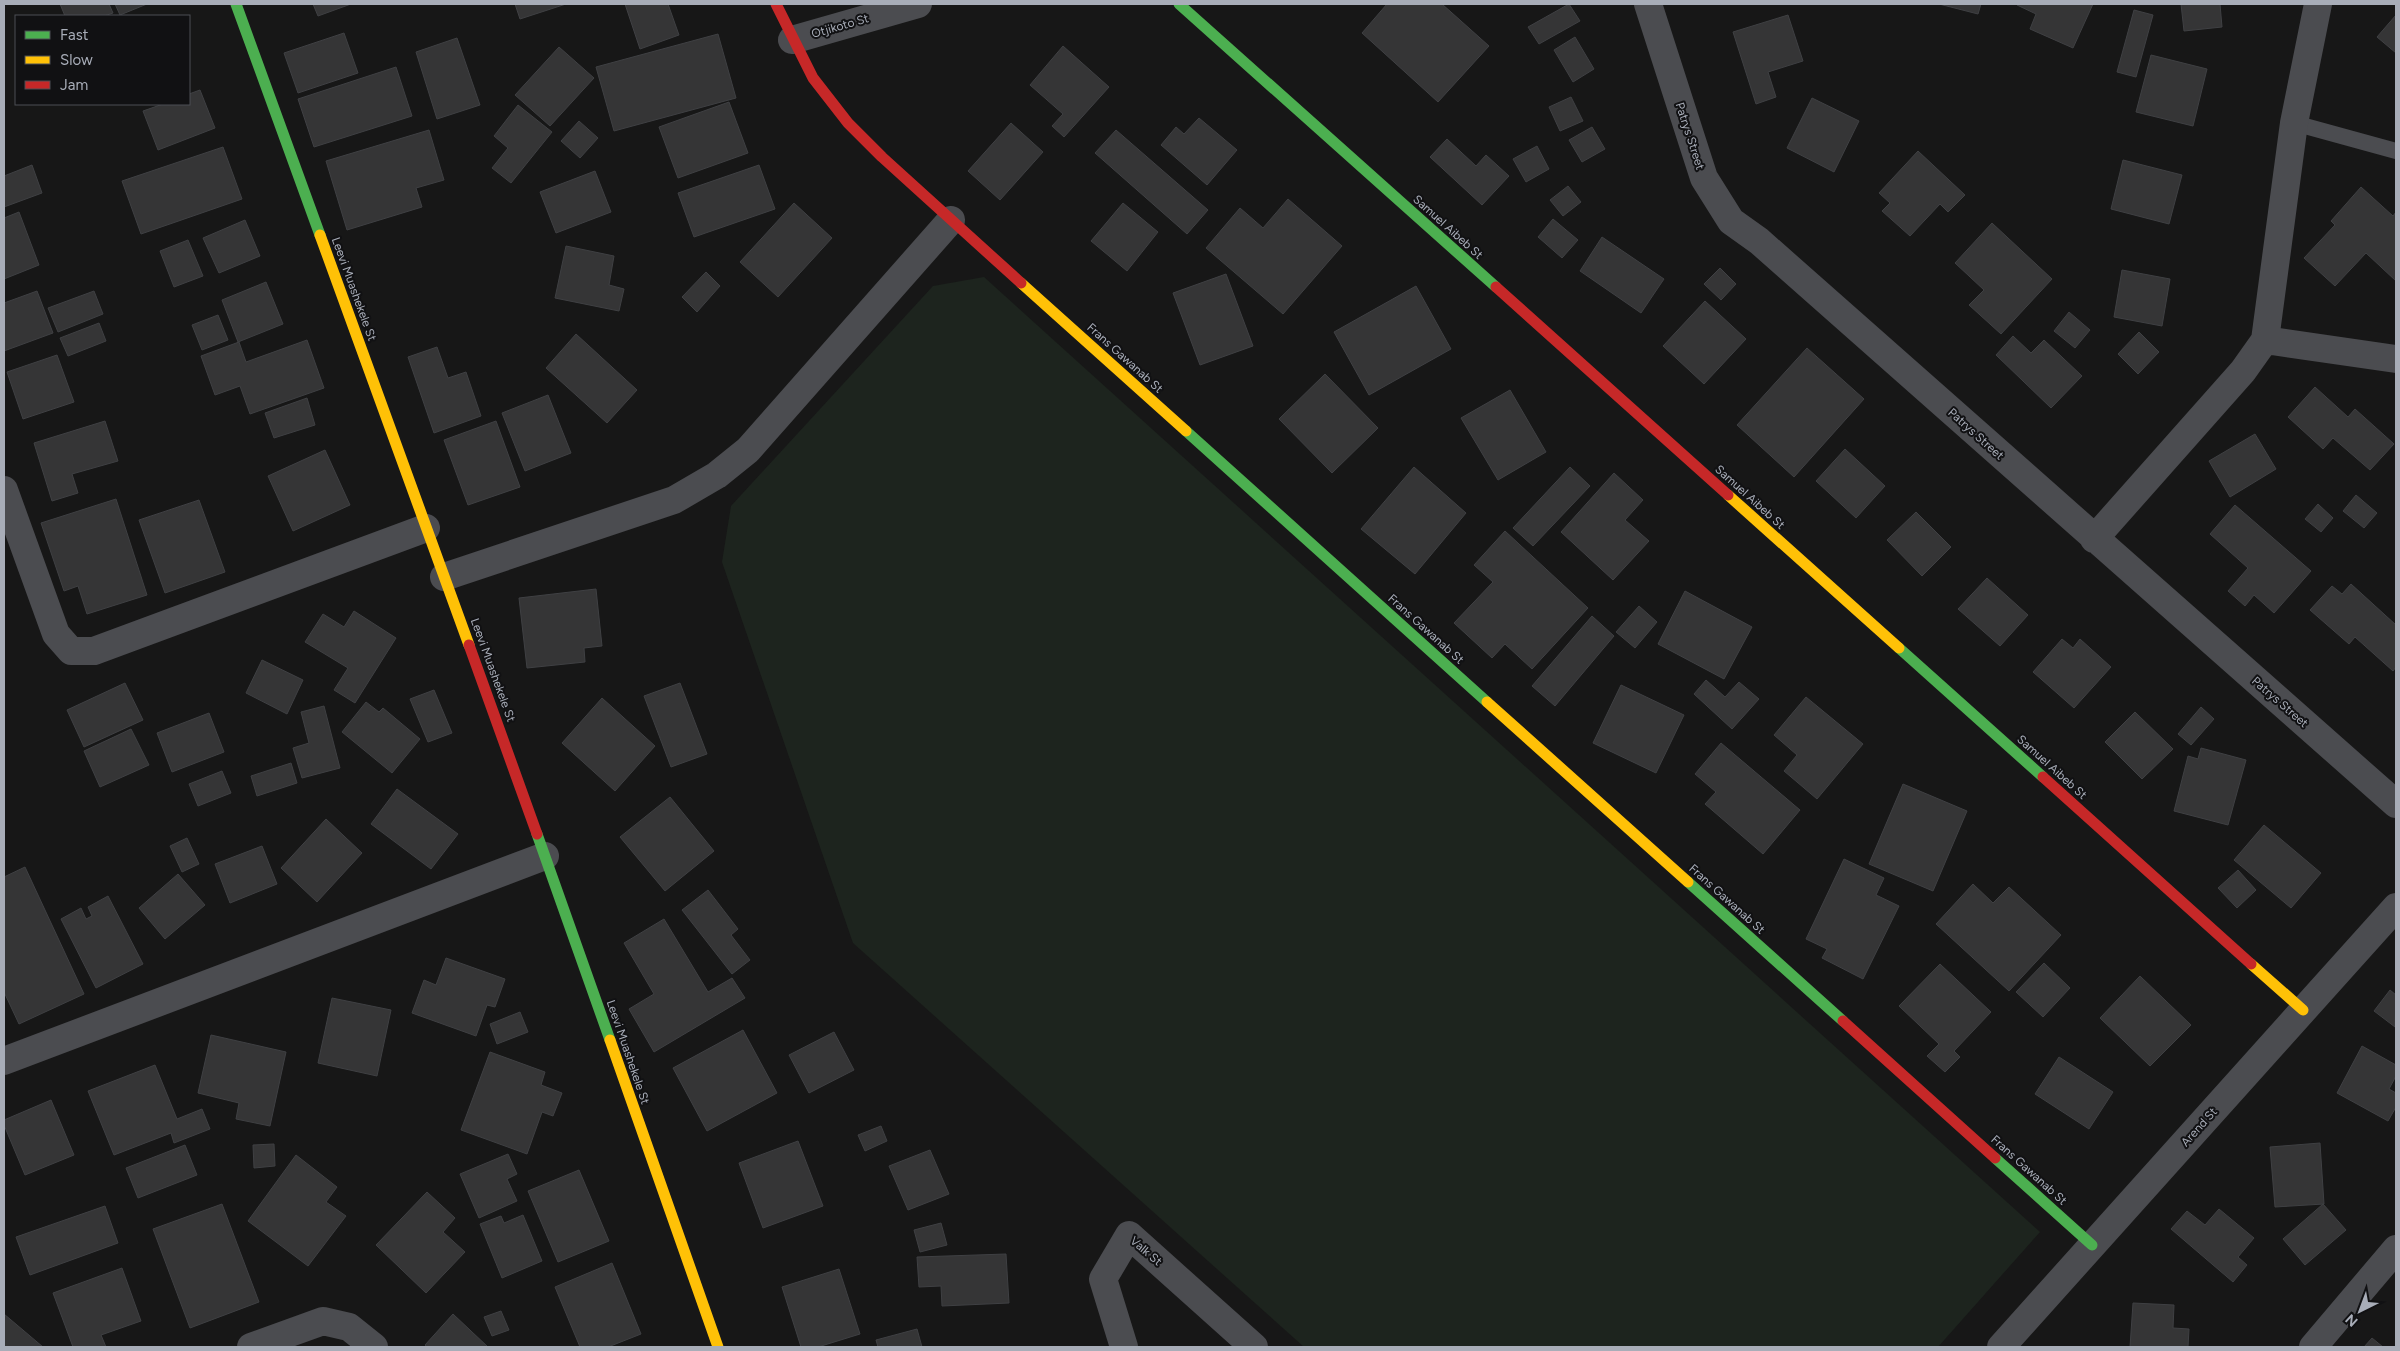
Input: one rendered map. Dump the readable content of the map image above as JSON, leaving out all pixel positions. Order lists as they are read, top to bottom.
{
  "streets": {
    "street": [
      "Otjikoto St",
      "Patrys Street",
      "Samuel Aibeb St",
      "Leevi Muashekele St",
      "Frans Gawanab St",
      "Arend St",
      "Valk St"
    ]
  },
  "crossings": [
    ["Otjikoto St", "Frans Gawanab St"],
    ["Samuel Aibeb St", "Arend St"],
    ["Frans Gawanab St", "Arend St"]
  ],
  "legend": ["Fast", "Slow", "Jam"],
  "north": "bottom left"
}
